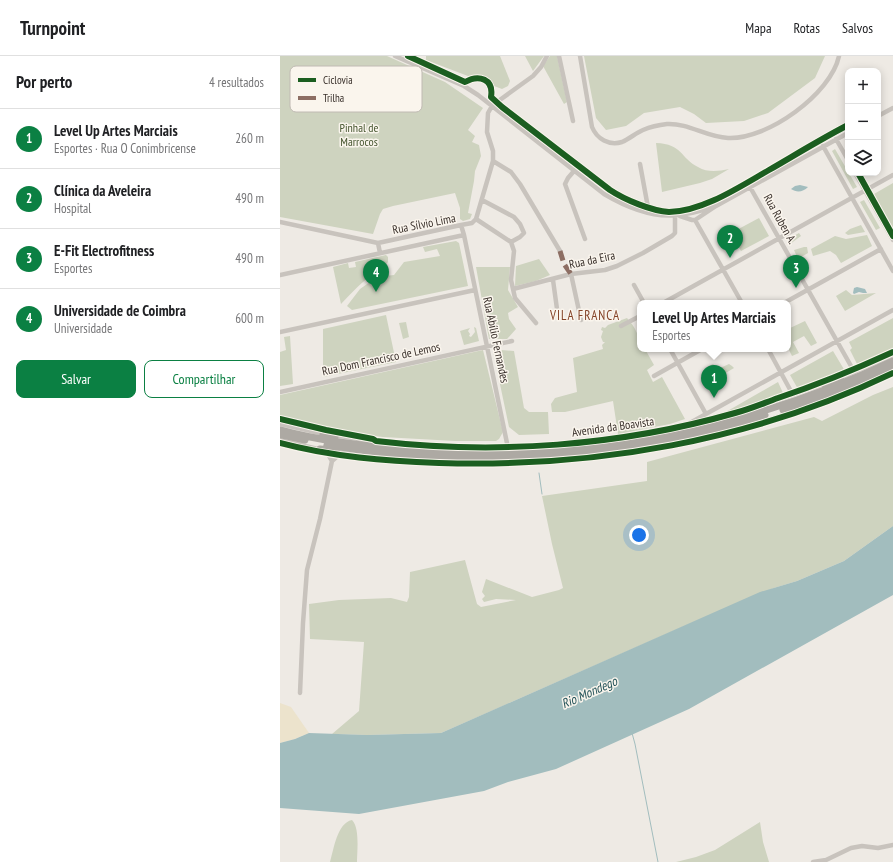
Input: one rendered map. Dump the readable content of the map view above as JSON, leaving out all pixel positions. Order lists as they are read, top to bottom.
{
  "streets": {
    "highway": ["Avenida da Boavista"],
    "street": [
      "Rua Ruben A.",
      "Rua Sílvio Lima",
      "Rua da Eira",
      "Rua Abílio Fernandes",
      "Rua Dom Francisco de Lemos"
    ]
  },
  "crossings": [
    ["Rua Sílvio Lima", "Rua Abílio Fernandes"],
    ["Rua Abílio Fernandes", "Rua Dom Francisco de Lemos"],
    ["Rua Abílio Fernandes", "Avenida da Boavista"]
  ],
  "districts": ["VILA FRANCA"],
  "water": ["Rio Mondego"],
  "parks": ["Pinhal de Marrocos"],
  "legend": ["Ciclovia", "Trilha"],
  "page": {
    "header": "Turnpoint",
    "nav": ["Mapa", "Rotas", "Salvos"],
    "heading": ["Por perto", "4 resultados"],
    "map_buttons": ["+", "−"],
    "list": [
      {
        "mark": "1",
        "name": "Level Up Artes Marciais",
        "note": "Esportes · Rua O Conimbricense",
        "value": "260 m"
      },
      {
        "mark": "2",
        "name": "Clínica da Aveleira",
        "note": "Hospital",
        "value": "490 m"
      },
      {
        "mark": "3",
        "name": "E-Fit Electrofitness",
        "note": "Esportes",
        "value": "490 m"
      },
      {
        "mark": "4",
        "name": "Universidade de Coimbra",
        "note": "Universidade",
        "value": "600 m"
      }
    ],
    "pins": [
      "2",
      "3",
      "4",
      "1"
    ],
    "popup": ["Level Up Artes Marciais", "Esportes"],
    "buttons": ["Salvar", "Compartilhar"]
  }
}
